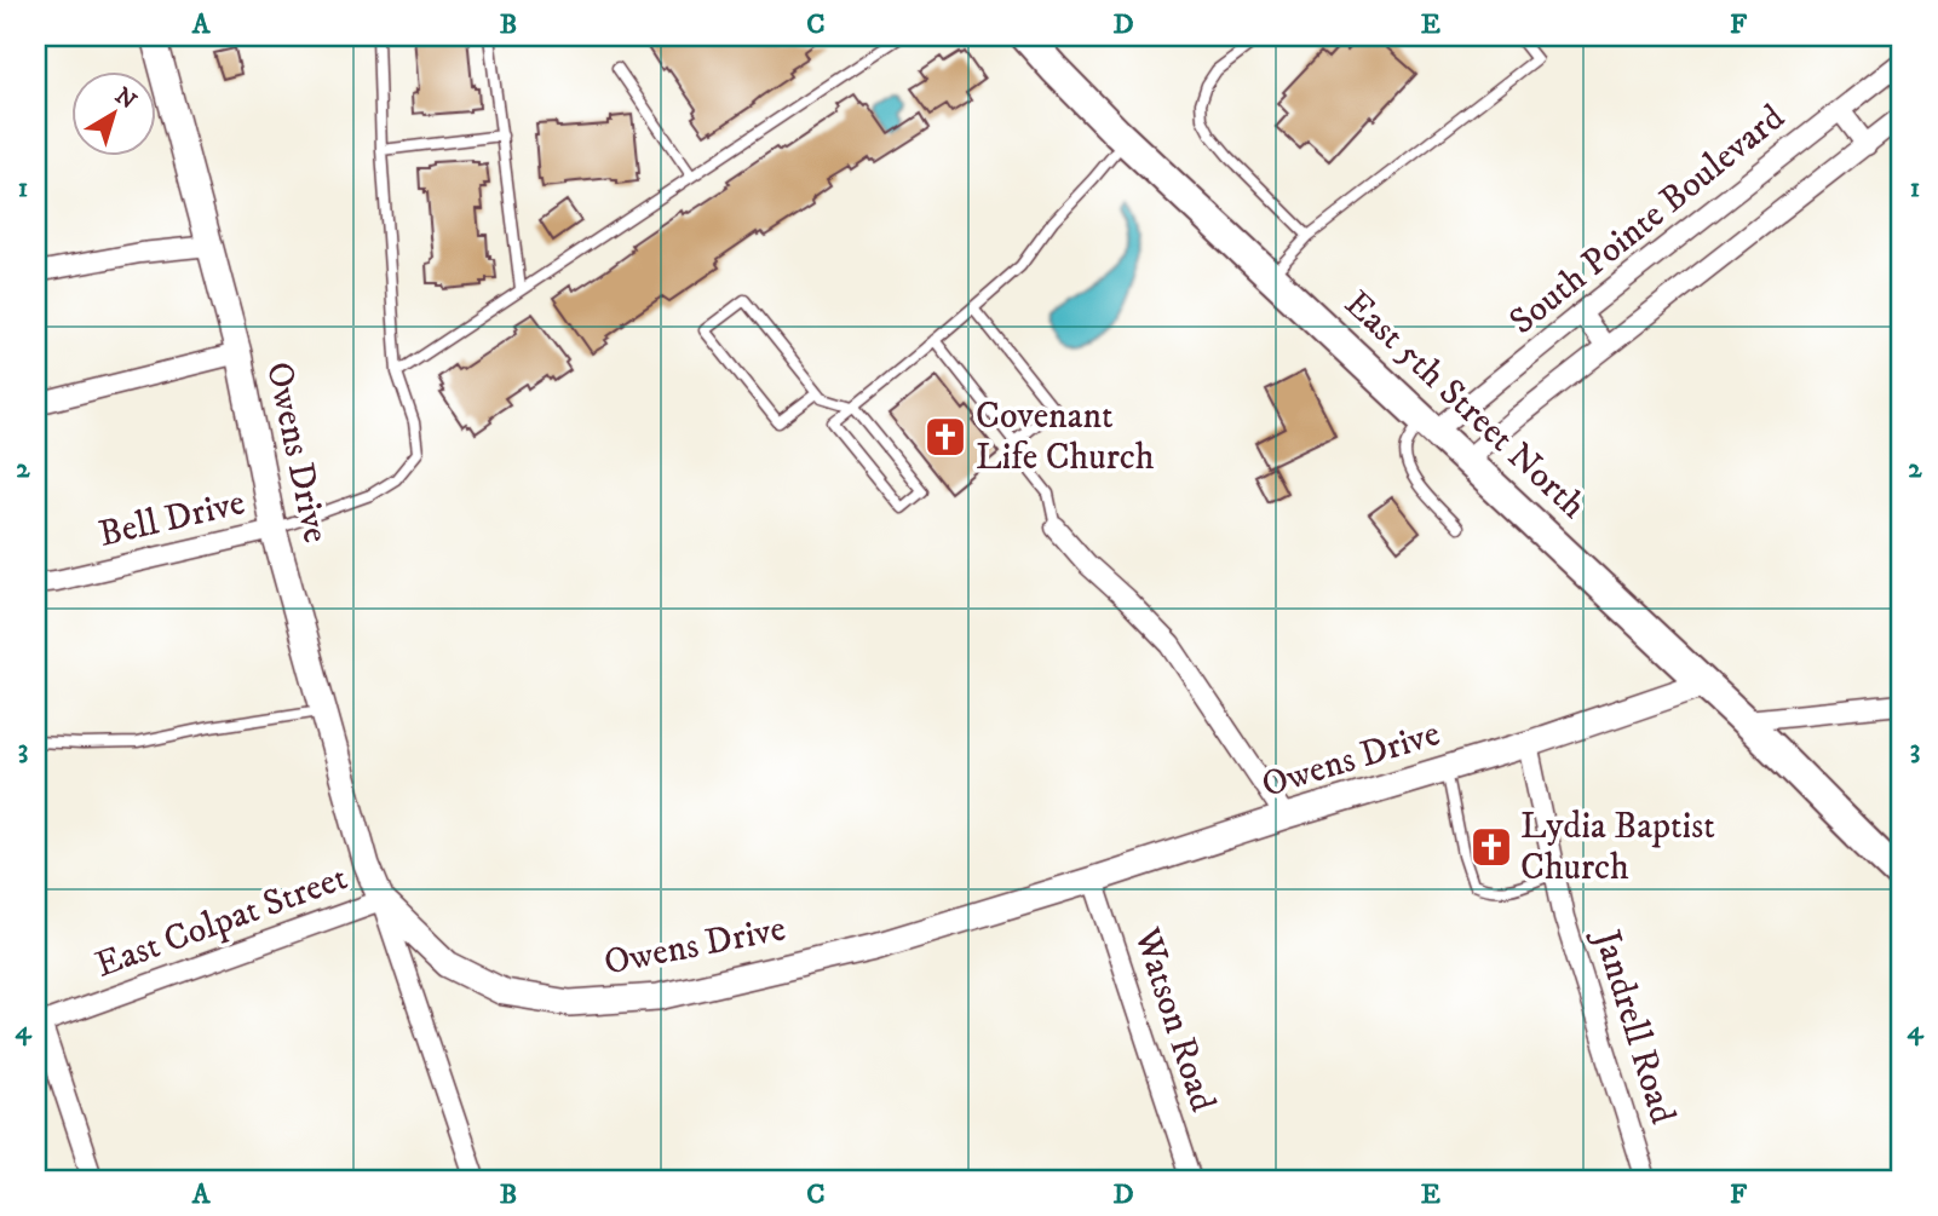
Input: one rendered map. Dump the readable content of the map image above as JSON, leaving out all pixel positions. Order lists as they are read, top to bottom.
{
  "streets": {
    "main road": ["East 5th Street North"],
    "street": [
      "South Pointe Boulevard",
      "Owens Drive",
      "Bell Drive",
      "East Colpat Street",
      "Watson Road",
      "Jandrell Road"
    ]
  },
  "crossings": [
    ["South Pointe Boulevard", "East 5th Street North"],
    ["East 5th Street North", "Owens Drive"],
    ["Owens Drive", "Bell Drive"],
    ["Owens Drive", "East Colpat Street"],
    ["Owens Drive", "Watson Road"],
    ["Owens Drive", "Jandrell Road"]
  ],
  "places": {
    "church": ["Covenant Life Church", "Lydia Baptist Church"]
  },
  "north": "top right",
  "grid": {
    "columns": [
      "A",
      "B",
      "C",
      "D",
      "E",
      "F"
    ],
    "rows": [
      "1",
      "2",
      "3",
      "4"
    ]
  }
}
